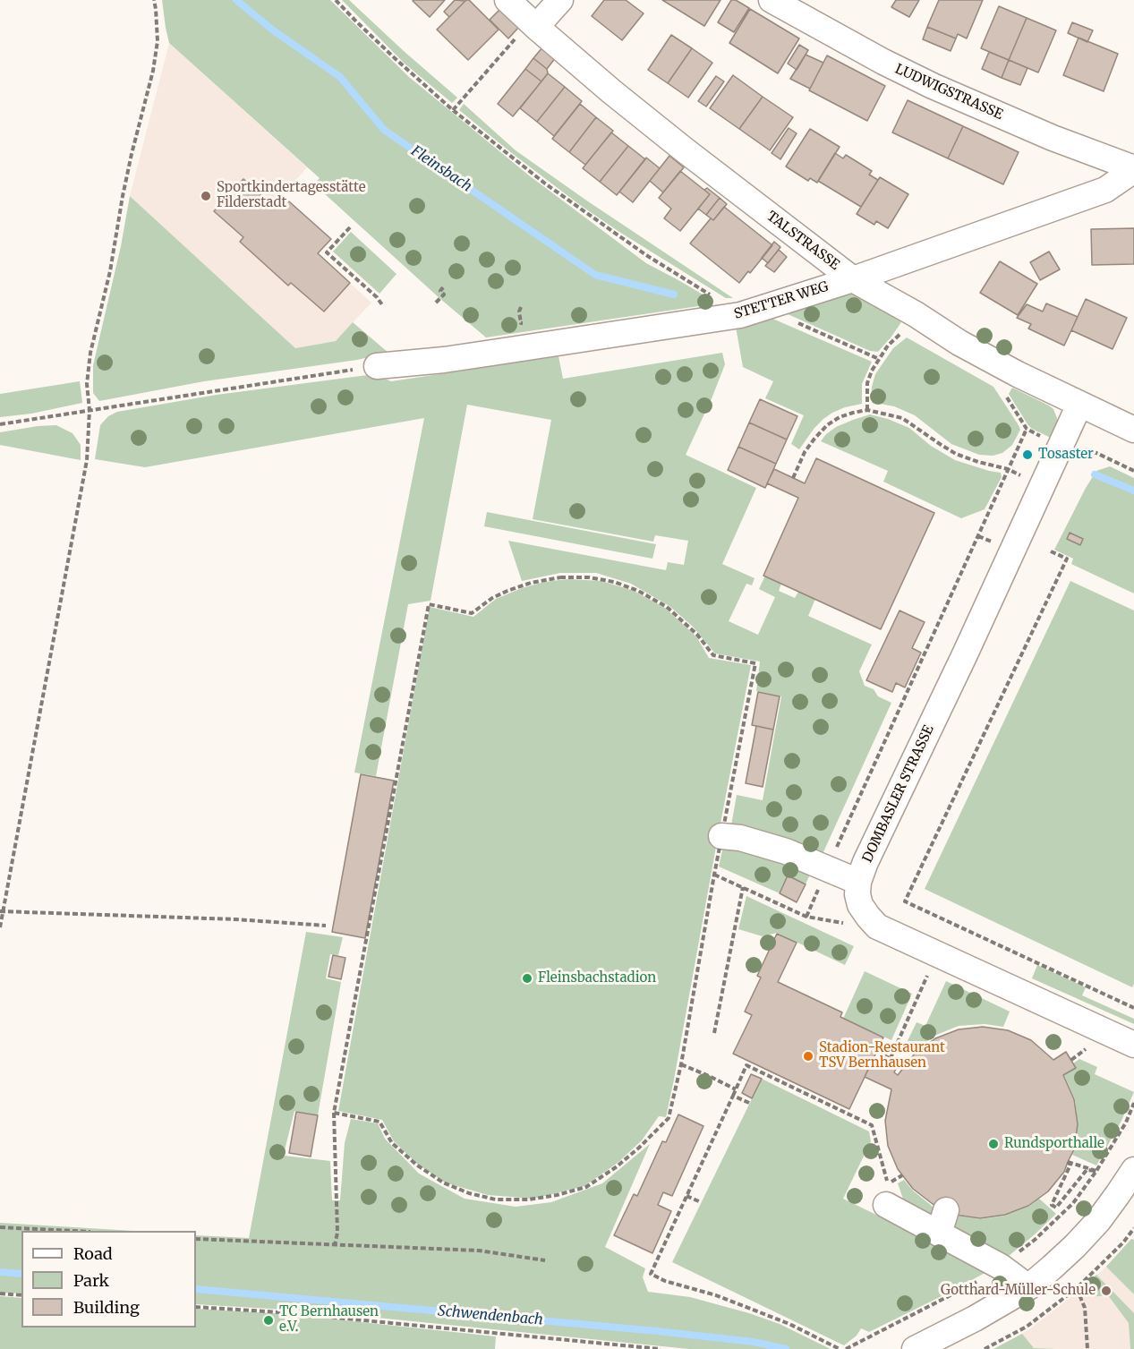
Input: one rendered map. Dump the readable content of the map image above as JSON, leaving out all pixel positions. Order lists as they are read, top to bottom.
{
  "streets": {
    "street": [
      "LUDWIGSTRASSE",
      "TALSTRASSE",
      "STETTER WEG",
      "DOMBASLER STRASSE"
    ]
  },
  "crossings": [
    ["LUDWIGSTRASSE", "STETTER WEG"],
    ["TALSTRASSE", "STETTER WEG"],
    ["TALSTRASSE", "DOMBASLER STRASSE"]
  ],
  "water": ["Fleinsbach", "Schwendenbach"],
  "places": [
    "Sportkindertagesstätte Filderstadt",
    "Tosaster",
    "Fleinsbachstadion",
    "Stadion-Restaurant TSV Bernhausen",
    "Rundsporthalle",
    "Gotthard-Müller-Schule",
    "TC Bernhausen e.V."
  ],
  "legend": ["Road", "Park", "Building"]
}
